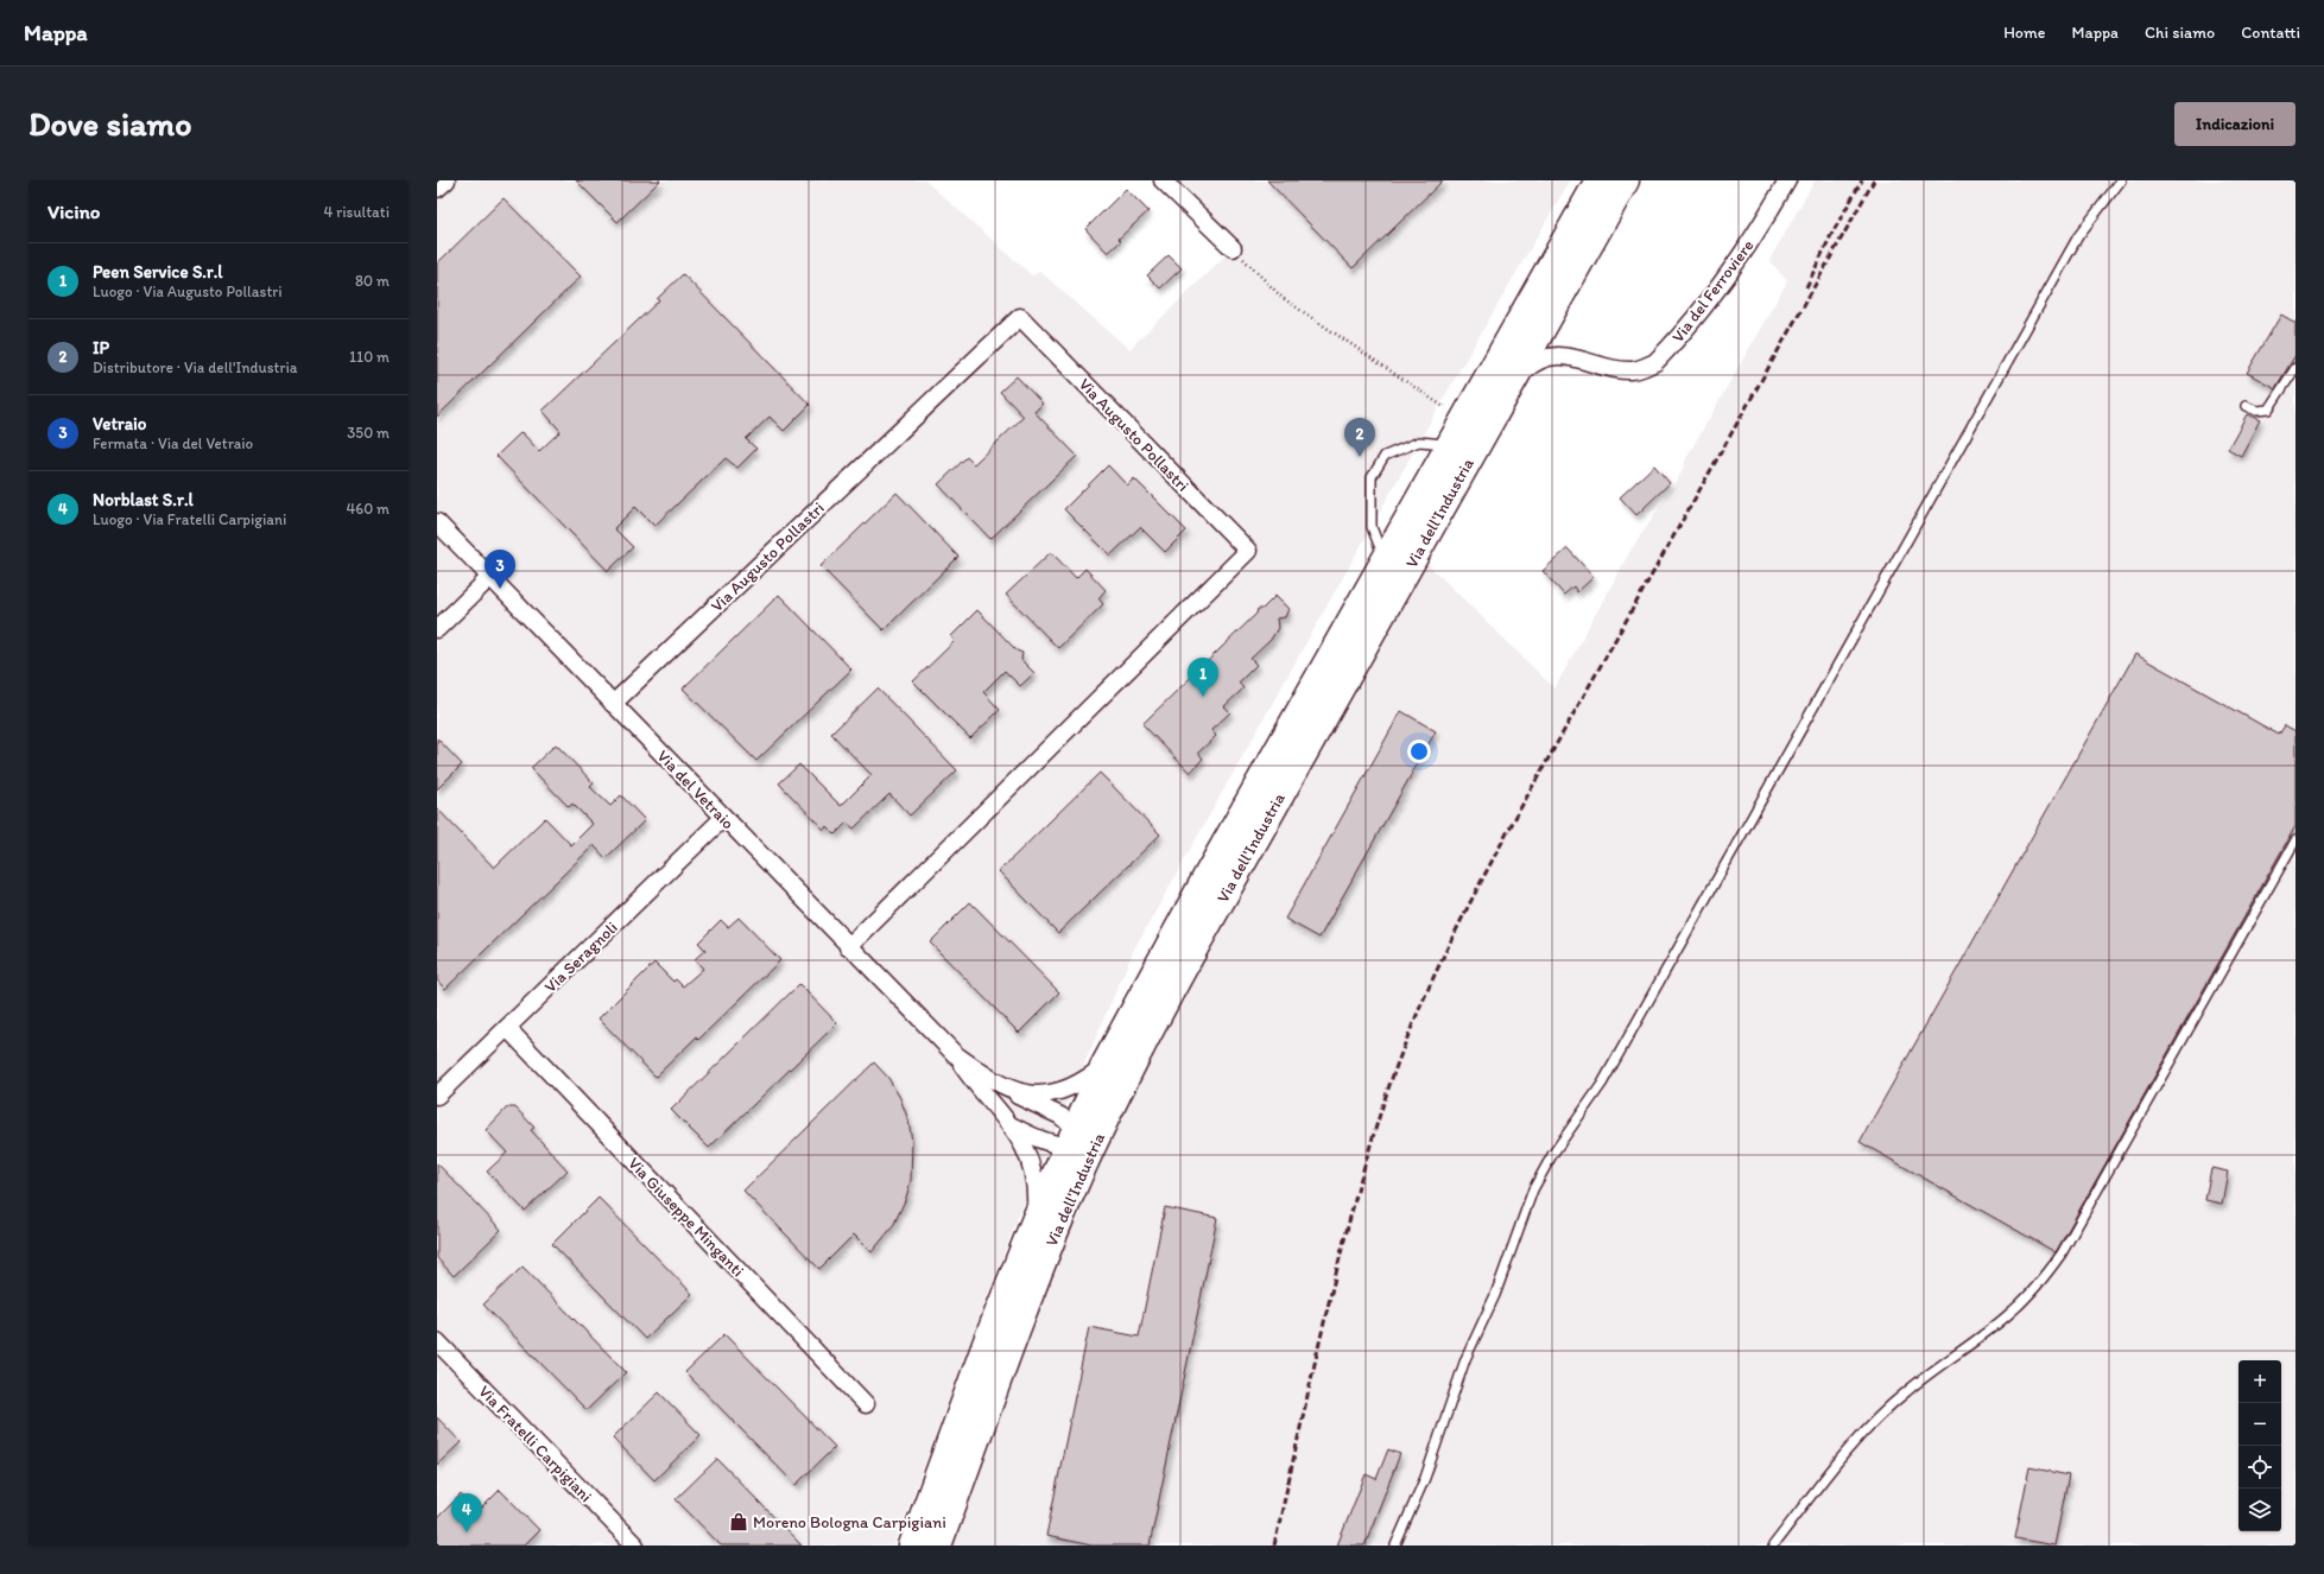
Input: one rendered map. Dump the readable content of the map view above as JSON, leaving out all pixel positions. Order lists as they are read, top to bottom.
{
  "streets": {
    "main road": ["Via dell'Industria"],
    "street": [
      "Via del Ferroviere",
      "Via Augusto Pollastri",
      "Via del Vetraio",
      "Via Seragnoli",
      "Via Giuseppe Minganti",
      "Via Fratelli Carpigiani"
    ]
  },
  "crossings": [
    ["Via del Ferroviere", "Via dell'Industria"],
    ["Via Augusto Pollastri", "Via del Vetraio"],
    ["Via dell'Industria", "Via del Vetraio"],
    ["Via del Vetraio", "Via Seragnoli"],
    ["Via Seragnoli", "Via Giuseppe Minganti"]
  ],
  "places": {
    "shop": ["Moreno Bologna Carpigiani"]
  },
  "page": {
    "header": "Mappa",
    "nav": [
      "Home",
      "Mappa",
      "Chi siamo",
      "Contatti"
    ],
    "buttons": "Indicazioni",
    "title": "Dove siamo",
    "heading": ["Vicino", "4 risultati"],
    "list": [
      {
        "mark": "1",
        "name": "Peen Service S.r.l",
        "note": "Luogo · Via Augusto Pollastri",
        "value": "80 m"
      },
      {
        "mark": "2",
        "name": "IP",
        "note": "Distributore · Via dell'Industria",
        "value": "110 m"
      },
      {
        "mark": "3",
        "name": "Vetraio",
        "note": "Fermata · Via del Vetraio",
        "value": "350 m"
      },
      {
        "mark": "4",
        "name": "Norblast S.r.l",
        "note": "Luogo · Via Fratelli Carpigiani",
        "value": "460 m"
      }
    ],
    "pins": [
      "2",
      "3",
      "1",
      "4"
    ],
    "map_buttons": ["+", "−"]
  }
}
